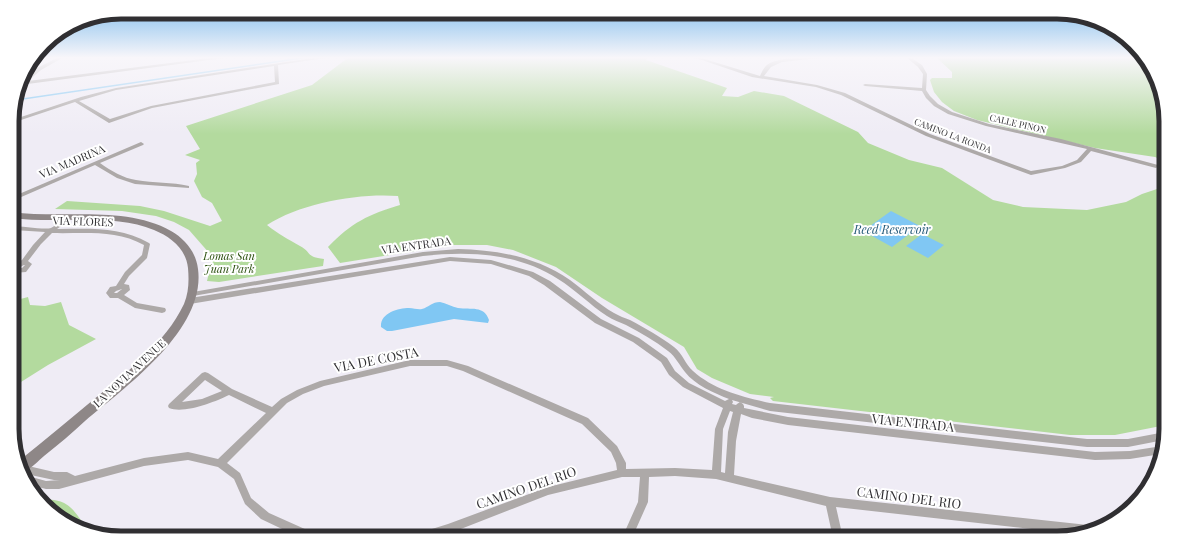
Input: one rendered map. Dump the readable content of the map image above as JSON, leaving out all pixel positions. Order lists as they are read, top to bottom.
{
  "streets": {
    "main road": ["LA NOVIA AVENUE"],
    "street": [
      "CALLE PINON",
      "CAMINO LA RONDA",
      "VIA MADRINA",
      "VIA FLORES",
      "VIA ENTRADA",
      "VIA DE COSTA",
      "CAMINO DEL RIO"
    ]
  },
  "crossings": [
    ["CALLE PINON", "CAMINO LA RONDA"],
    ["VIA ENTRADA", "LA NOVIA AVENUE"],
    ["VIA DE COSTA", "CAMINO DEL RIO"]
  ],
  "water": ["Reed Reservoir"],
  "parks": ["Lomas San Juan Park"]
}
